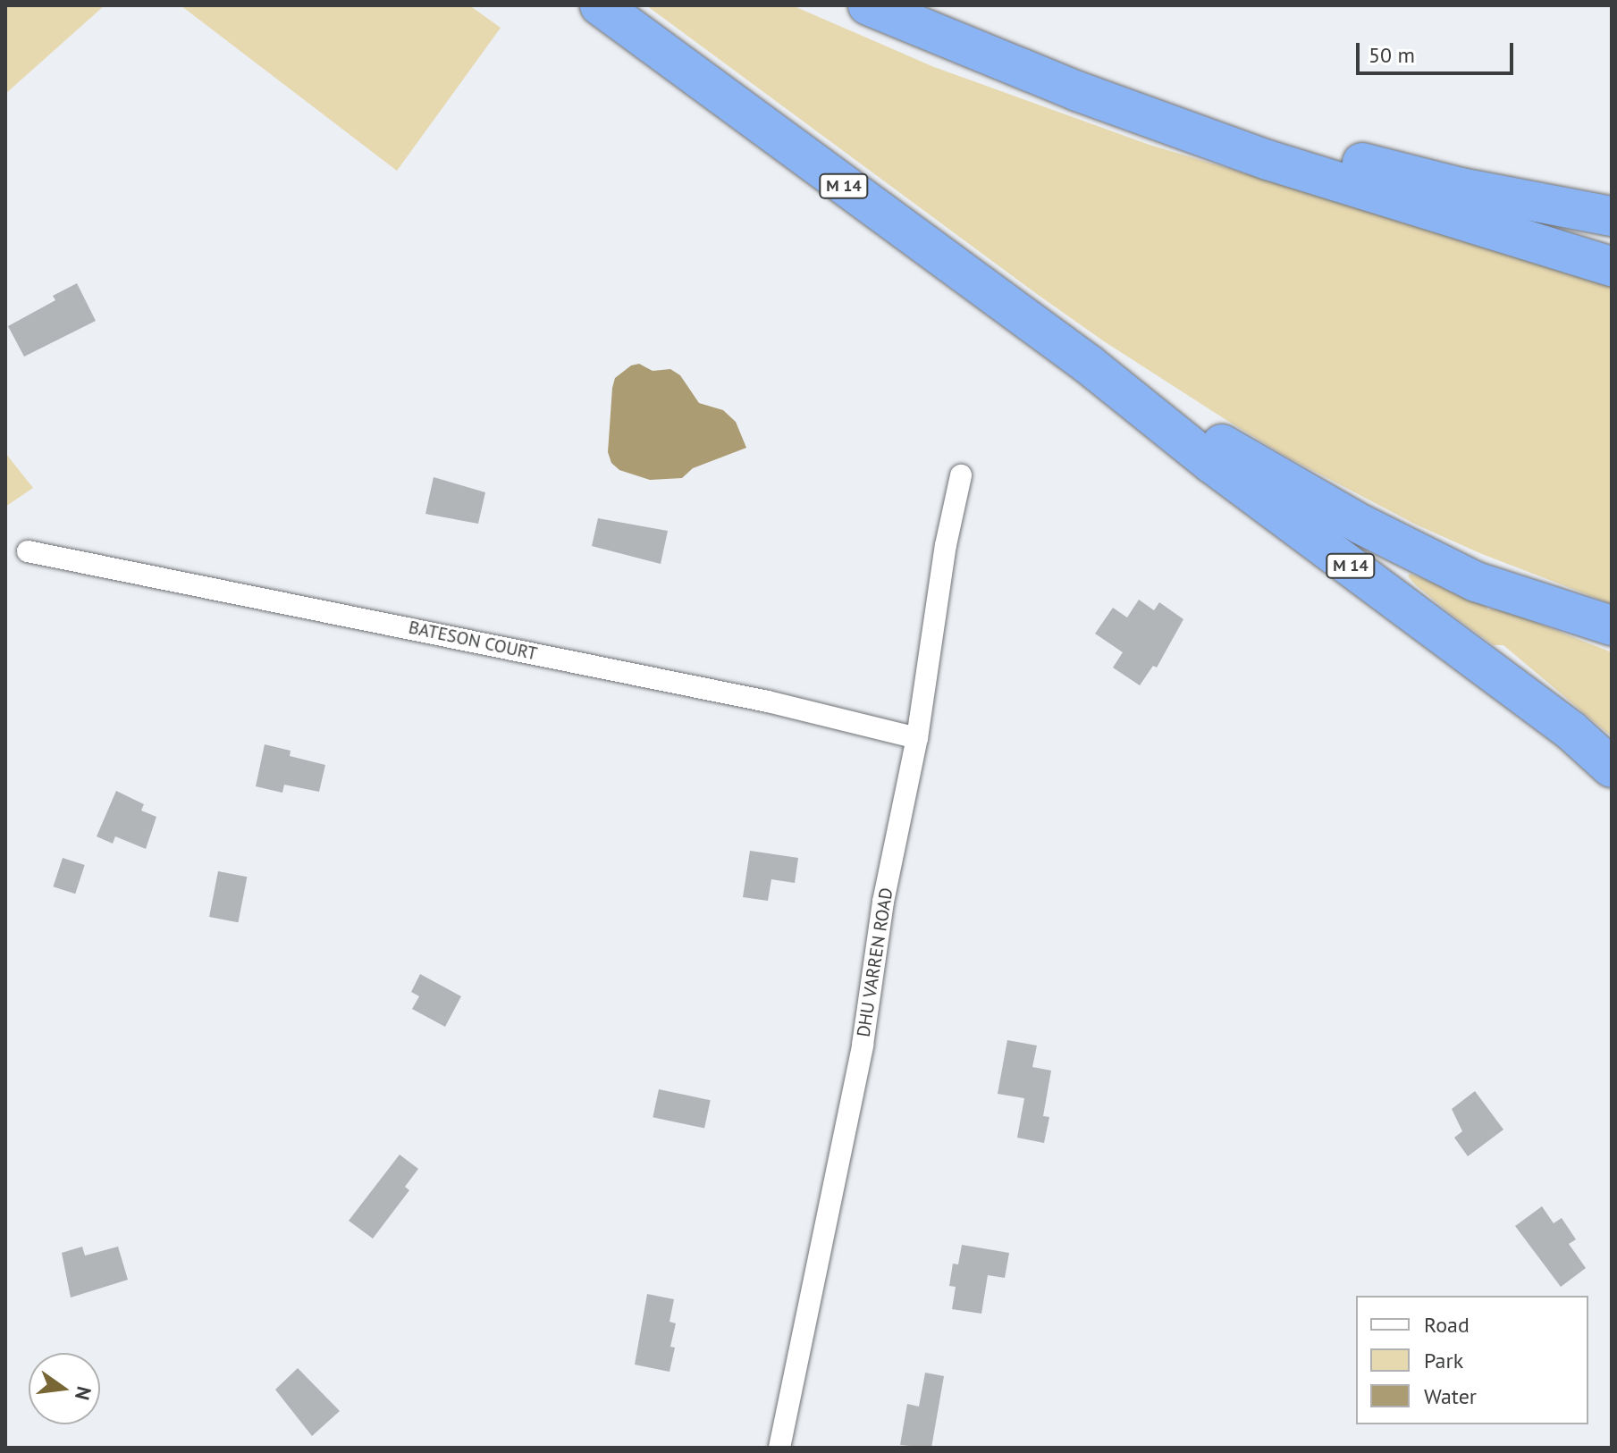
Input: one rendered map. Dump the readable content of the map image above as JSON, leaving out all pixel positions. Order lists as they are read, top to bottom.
{
  "streets": {
    "highway": ["M 14"],
    "street": ["BATESON COURT", "DHU VARREN ROAD"]
  },
  "crossings": [
    ["BATESON COURT", "DHU VARREN ROAD"]
  ],
  "legend": ["Road", "Park", "Water"],
  "scale_bar": "50 m",
  "north": "right"
}
